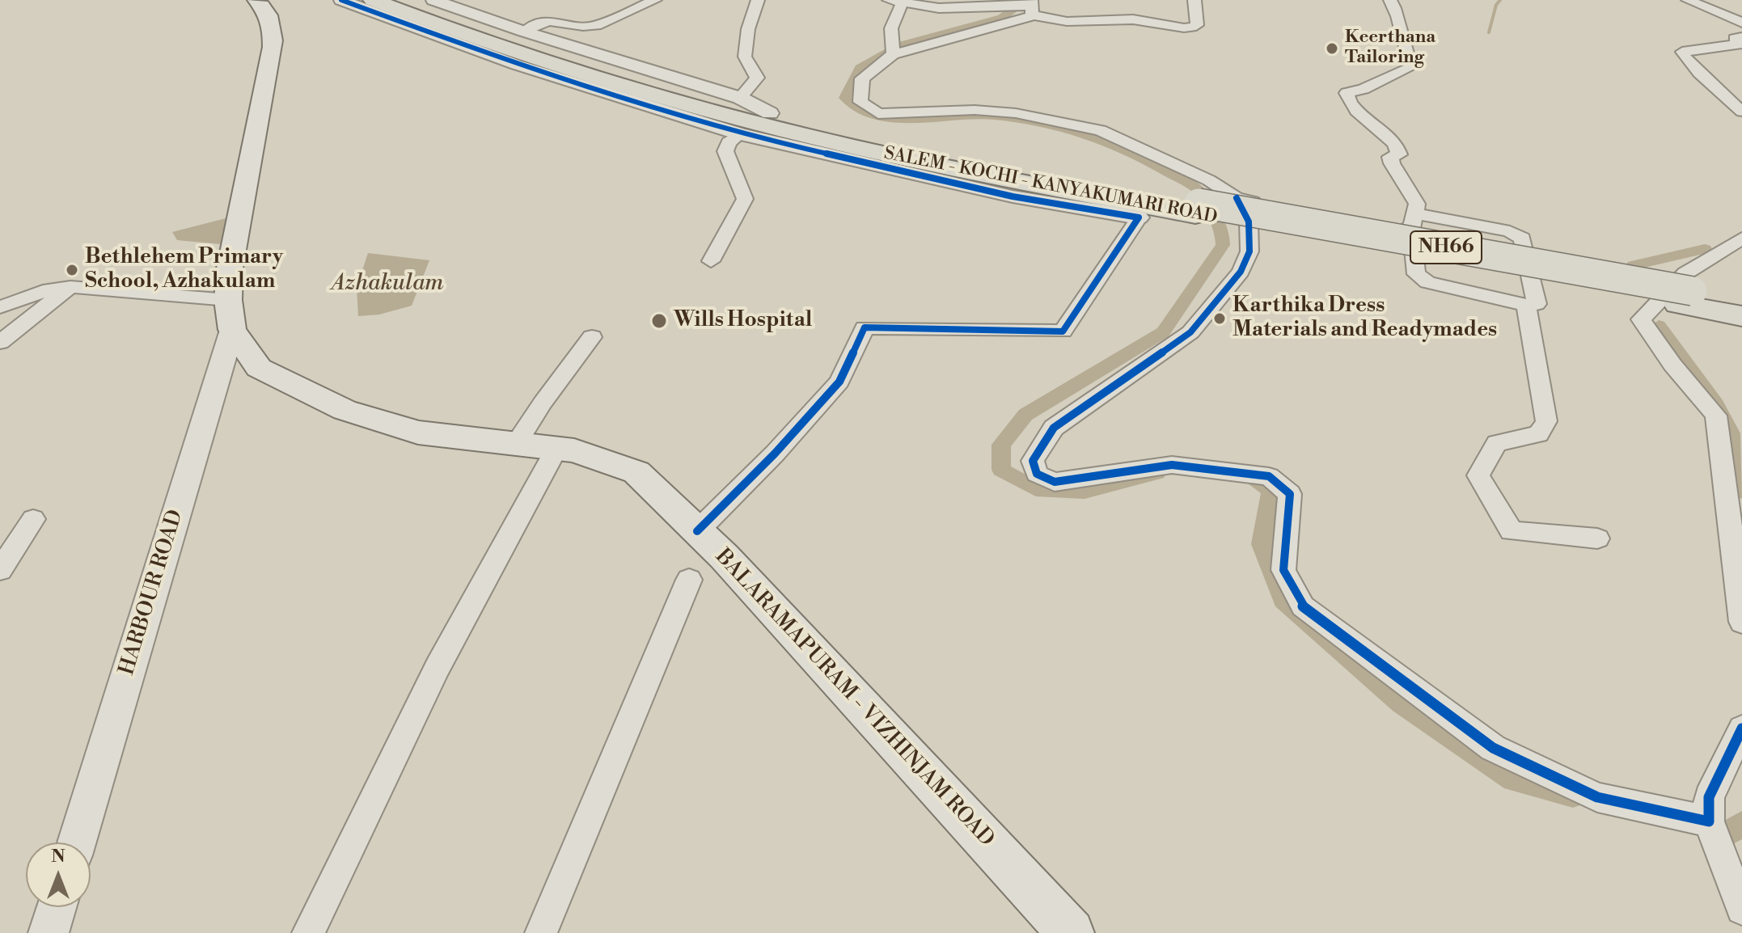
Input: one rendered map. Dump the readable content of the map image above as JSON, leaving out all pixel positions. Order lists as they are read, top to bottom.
{
  "streets": {
    "highway": ["SALEM - KOCHI - KANYAKUMARI ROAD", "NH66"],
    "main road": ["BALARAMAPURAM - VIZHINJAM ROAD"],
    "street": ["HARBOUR ROAD"]
  },
  "crossings": [
    ["HARBOUR ROAD", "BALARAMAPURAM - VIZHINJAM ROAD"]
  ],
  "water": ["Azhakulam"],
  "places": [
    "Keerthana Tailoring",
    "Bethlehem Primary School, Azhakulam",
    "Karthika Dress Materials and Readymades",
    "Wills Hospital"
  ],
  "north": "top"
}
